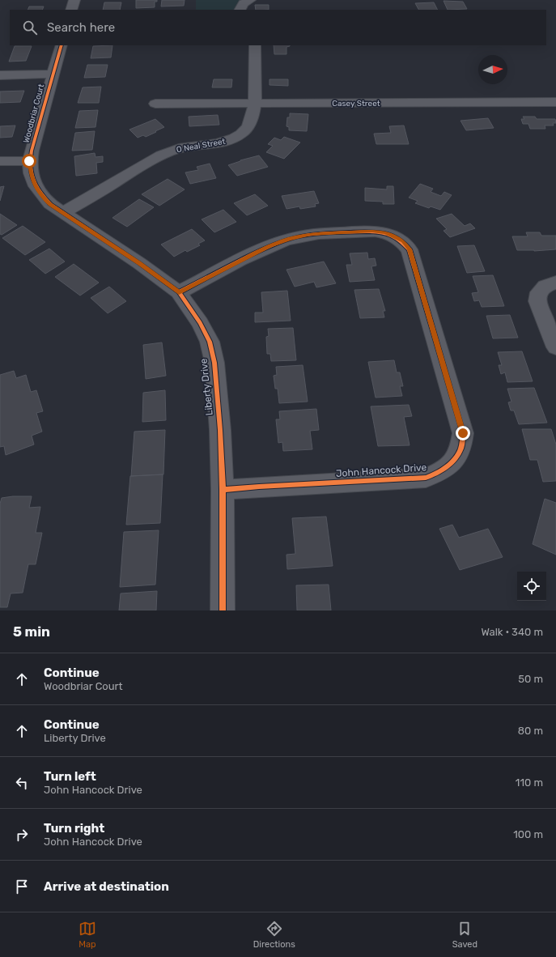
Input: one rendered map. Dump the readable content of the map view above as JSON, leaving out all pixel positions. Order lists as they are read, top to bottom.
{
  "streets": {
    "street": [
      "Casey Street",
      "Woodbriar Court",
      "O Neal Street",
      "Liberty Drive",
      "John Hancock Drive"
    ]
  },
  "crossings": [
    ["Casey Street", "O Neal Street"],
    ["Woodbriar Court", "O Neal Street"],
    ["Woodbriar Court", "Liberty Drive"],
    ["O Neal Street", "Liberty Drive"],
    ["Liberty Drive", "John Hancock Drive"]
  ],
  "north": "right",
  "page": {
    "search": "Search here",
    "heading": ["5 min", "Walk · 340 m"],
    "list": [
      ["Continue", "Woodbriar Court", "50 m"],
      ["Continue", "Liberty Drive", "80 m"],
      ["Turn left", "John Hancock Drive", "110 m"],
      ["Turn right", "John Hancock Drive", "100 m"],
      "Arrive at destination"
    ],
    "nav": ["Map", "Directions", "Saved"]
  }
}
